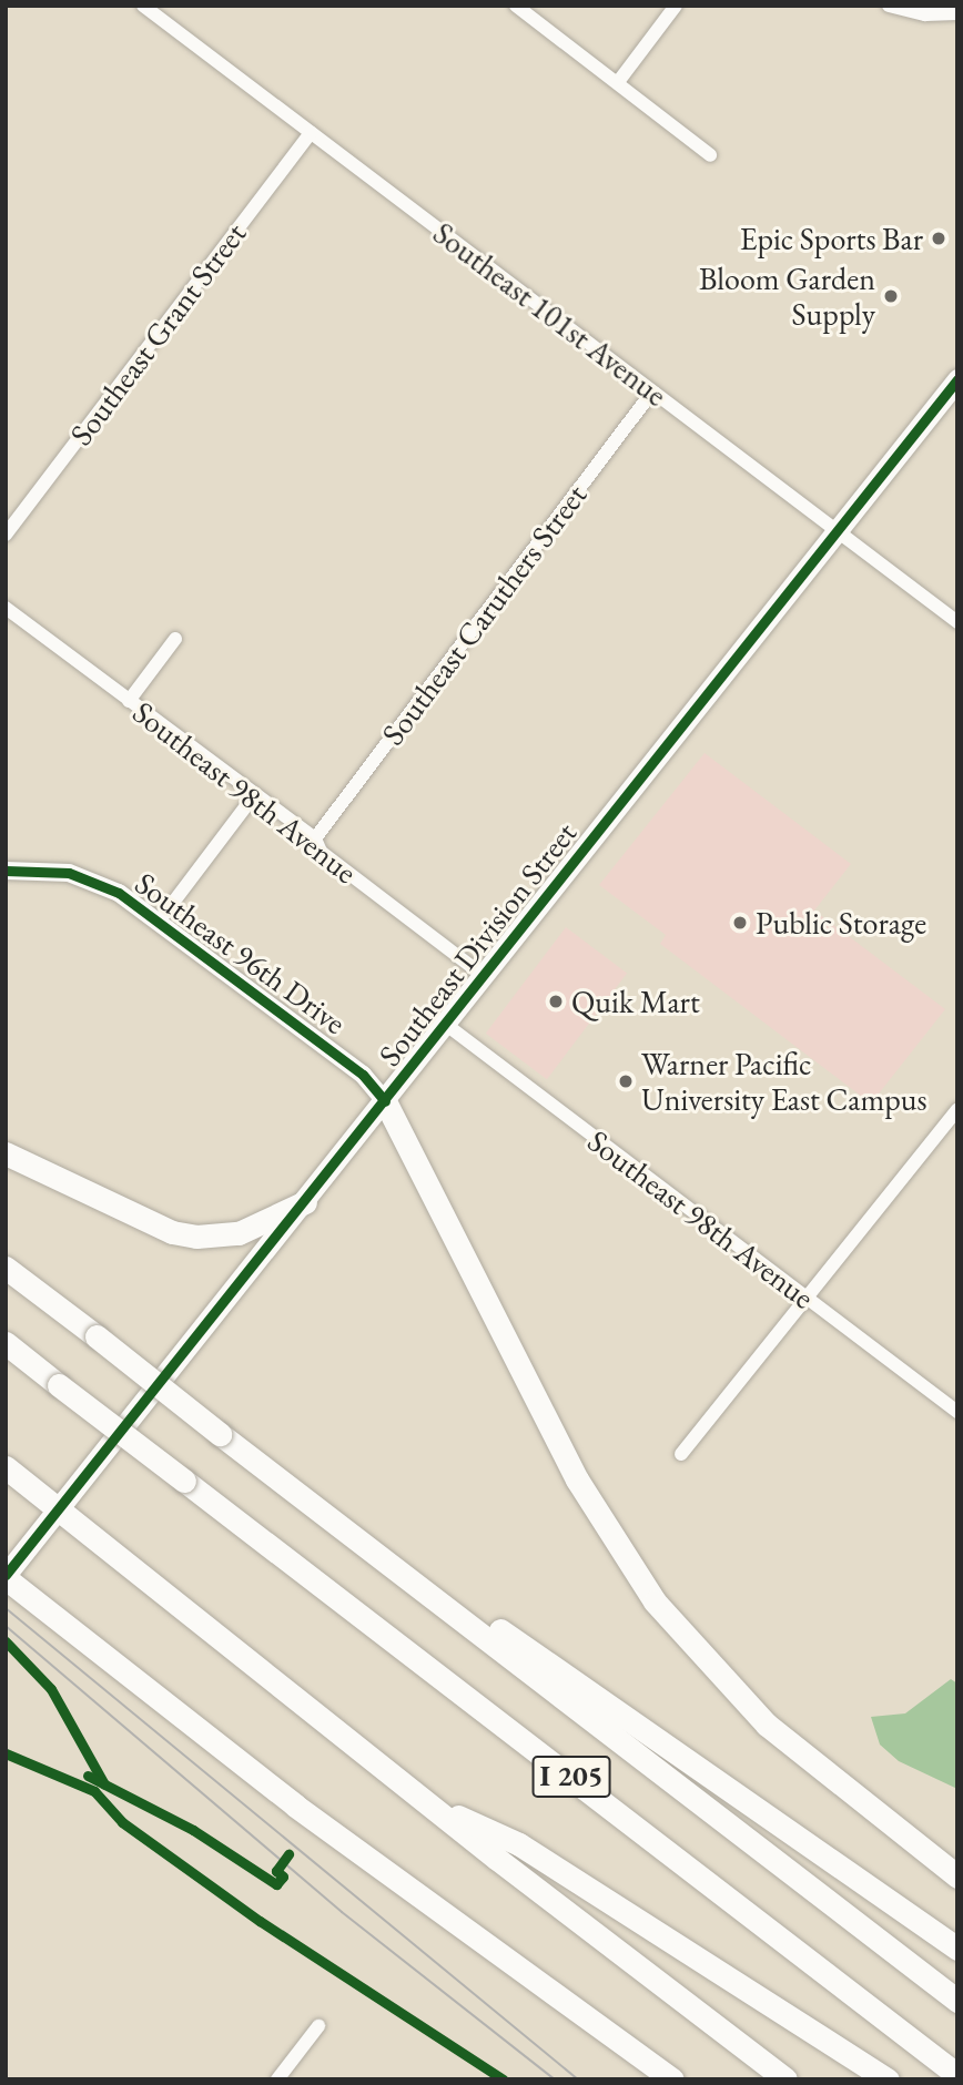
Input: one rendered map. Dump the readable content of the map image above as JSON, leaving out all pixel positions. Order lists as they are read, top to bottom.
{
  "streets": {
    "highway": ["I 205"],
    "main road": ["Southeast Division Street"],
    "street": [
      "Southeast 101st Avenue",
      "Southeast Grant Street",
      "Southeast Caruthers Street",
      "Southeast 98th Avenue",
      "Southeast 96th Drive"
    ]
  },
  "crossings": [
    ["Southeast 101st Avenue", "Southeast Grant Street"],
    ["Southeast 101st Avenue", "Southeast Caruthers Street"],
    ["Southeast 101st Avenue", "Southeast Division Street"],
    ["Southeast Caruthers Street", "Southeast 98th Avenue"],
    ["Southeast 98th Avenue", "Southeast Division Street"],
    ["Southeast Division Street", "Southeast 96th Drive"]
  ],
  "places": [
    "Epic Sports Bar",
    "Bloom Garden Supply",
    "Public Storage",
    "Quik Mart",
    "Warner Pacific University East Campus"
  ]
}
